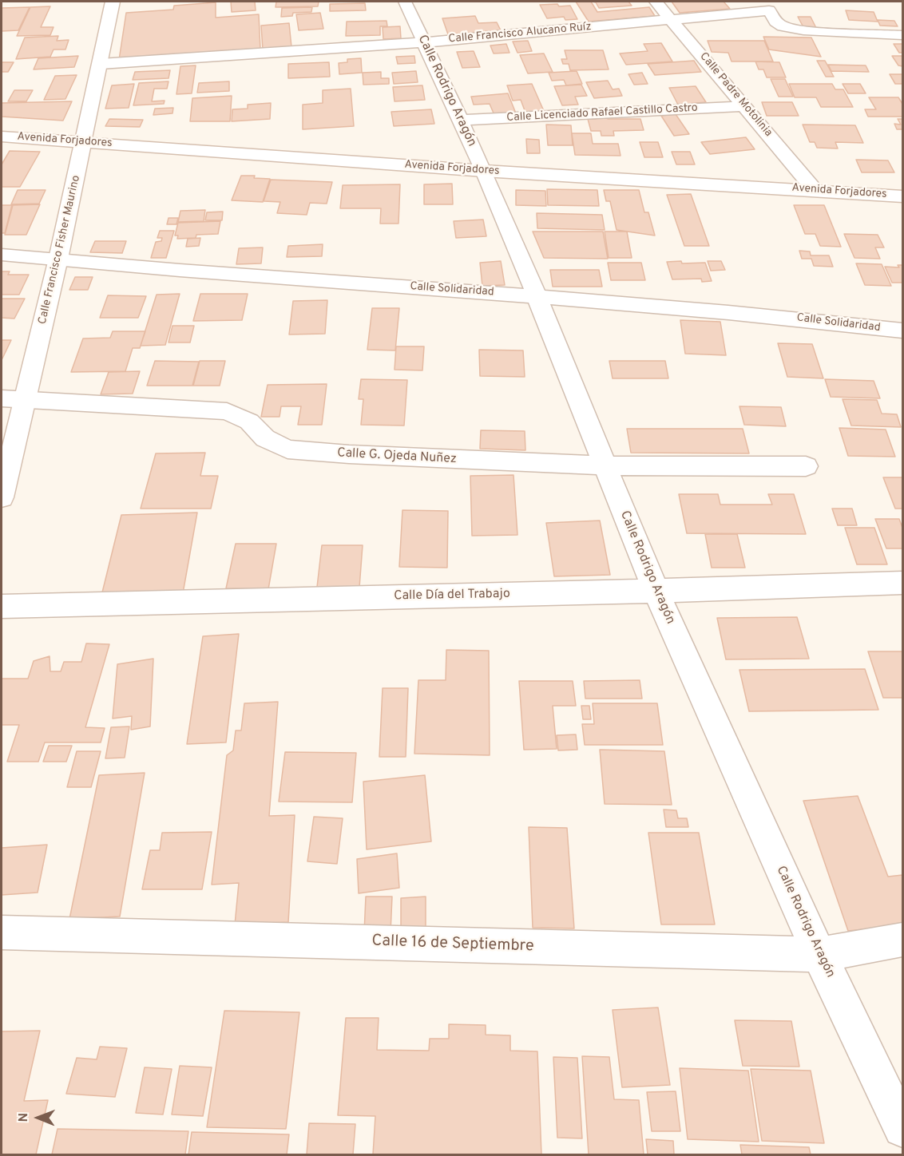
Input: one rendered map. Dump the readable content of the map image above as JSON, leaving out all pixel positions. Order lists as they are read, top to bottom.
{
  "streets": {
    "street": [
      "Calle Francisco Alucano Ruíz",
      "Calle Rodrigo Aragón",
      "Calle Padre Motolinia",
      "Calle Licenciado Rafael Castillo Castro",
      "Avenida Forjadores",
      "Calle Francisco Fisher Maurino",
      "Calle Solidaridad",
      "Calle G. Ojeda Nuñez",
      "Calle Día del Trabajo",
      "Calle 16 de Septiembre"
    ]
  },
  "crossings": [
    ["Calle Francisco Alucano Ruíz", "Calle Rodrigo Aragón"],
    ["Calle Francisco Alucano Ruíz", "Calle Padre Motolinia"],
    ["Calle Francisco Alucano Ruíz", "Calle Francisco Fisher Maurino"],
    ["Calle Rodrigo Aragón", "Calle Licenciado Rafael Castillo Castro"],
    ["Calle Rodrigo Aragón", "Avenida Forjadores"],
    ["Calle Rodrigo Aragón", "Calle Solidaridad"],
    ["Calle Rodrigo Aragón", "Calle G. Ojeda Nuñez"],
    ["Calle Rodrigo Aragón", "Calle Día del Trabajo"],
    ["Calle Rodrigo Aragón", "Calle 16 de Septiembre"],
    ["Calle Padre Motolinia", "Calle Licenciado Rafael Castillo Castro"],
    ["Calle Padre Motolinia", "Avenida Forjadores"],
    ["Avenida Forjadores", "Calle Francisco Fisher Maurino"],
    ["Calle Francisco Fisher Maurino", "Calle Solidaridad"],
    ["Calle Francisco Fisher Maurino", "Calle G. Ojeda Nuñez"]
  ],
  "north": "left"
}
